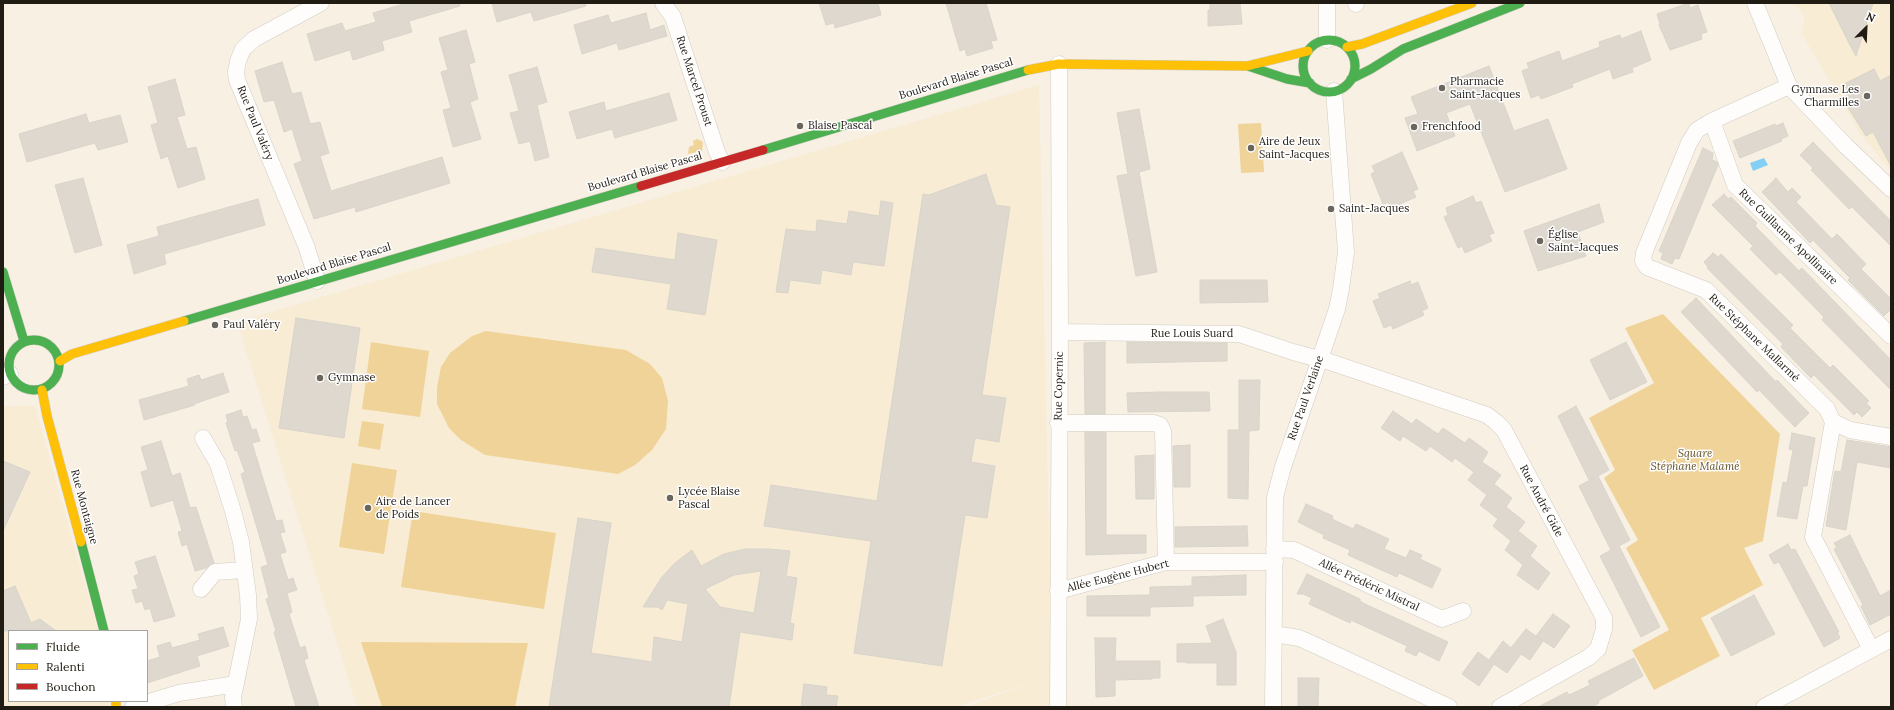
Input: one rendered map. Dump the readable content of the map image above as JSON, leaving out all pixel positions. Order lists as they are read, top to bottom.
{
  "streets": {
    "street": [
      "Boulevard Blaise Pascal",
      "Rue Marcel Proust",
      "Rue Paul Valéry",
      "Rue Guillaume Apollinaire",
      "Rue Louis Suard",
      "Rue Stéphane Mallarmé",
      "Rue Copernic",
      "Rue Paul Verlaine",
      "Rue André Gide",
      "Rue Montaigne",
      "Allée Eugène Hubert",
      "Allée Frédéric Mistral"
    ]
  },
  "crossings": [
    ["Boulevard Blaise Pascal", "Rue Marcel Proust"],
    ["Boulevard Blaise Pascal", "Rue Paul Valéry"],
    ["Boulevard Blaise Pascal", "Rue Copernic"],
    ["Boulevard Blaise Pascal", "Rue Paul Verlaine"],
    ["Boulevard Blaise Pascal", "Rue Montaigne"],
    ["Rue Guillaume Apollinaire", "Rue Stéphane Mallarmé"],
    ["Rue Louis Suard", "Rue Copernic"],
    ["Rue Louis Suard", "Rue Paul Verlaine"],
    ["Rue Louis Suard", "Rue André Gide"],
    ["Rue Copernic", "Allée Eugène Hubert"],
    ["Rue Paul Verlaine", "Rue André Gide"],
    ["Rue Paul Verlaine", "Allée Eugène Hubert"],
    ["Rue Paul Verlaine", "Allée Frédéric Mistral"],
    ["Allée Eugène Hubert", "Allée Frédéric Mistral"]
  ],
  "parks": ["Square Stéphane Malamé"],
  "places": [
    "Pharmacie Saint-Jacques",
    "Gymnase Les Charmilles",
    "Blaise Pascal",
    "Frenchfood",
    "Aire de Jeux Saint-Jacques",
    "Saint-Jacques",
    "Église Saint-Jacques",
    "Paul Valéry",
    "Gymnase",
    "Lycée Blaise Pascal",
    "Aire de Lancer de Poids"
  ],
  "legend": ["Fluide", "Ralenti", "Bouchon"],
  "north": "top right"
}
